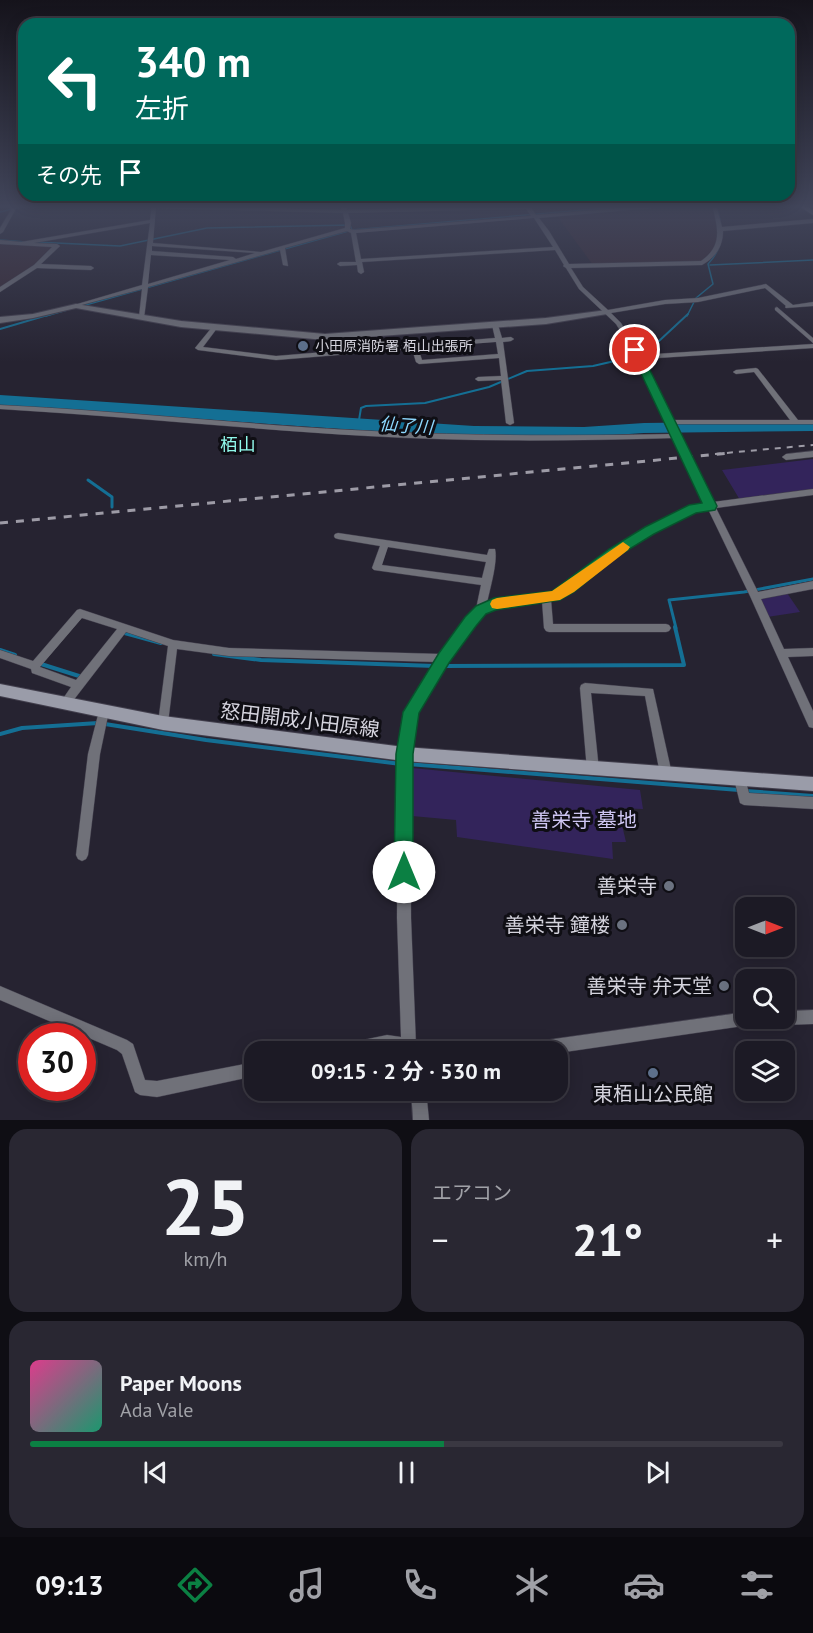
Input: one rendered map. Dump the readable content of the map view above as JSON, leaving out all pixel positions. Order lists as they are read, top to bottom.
{
  "streets": {
    "main road": ["怒田開成小田原線"]
  },
  "districts": ["栢山"],
  "water": ["仙了川"],
  "parks": ["善栄寺 墓地"],
  "places": [
    "小田原消防署 栢山出張所",
    "善栄寺",
    "善栄寺 鐘楼",
    "善栄寺 弁天堂",
    "東栢山公民館"
  ],
  "north": "right",
  "page": {
    "turn": ["340 m", "左折"],
    "then": "その先",
    "limit": "30",
    "trip": "09:15 · 2 分 · 530 m",
    "tile": [
      ["25", "km/h"],
      "エアコン"
    ],
    "heat": ["−", "21°", "+"],
    "song": ["Paper Moons", "Ada Vale"],
    "tabs": "09:13"
  }
}
